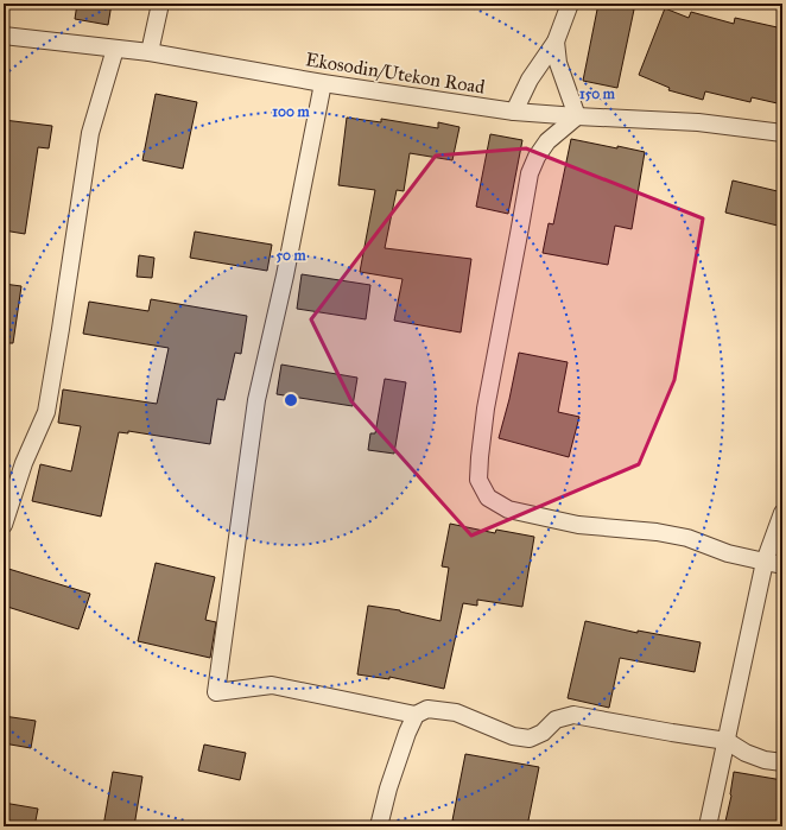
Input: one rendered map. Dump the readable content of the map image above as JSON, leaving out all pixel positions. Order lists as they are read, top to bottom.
{
  "streets": {
    "street": ["Ekosodin/Utekon Road"]
  },
  "rings": ["150 m", "100 m", "50 m"]
}
